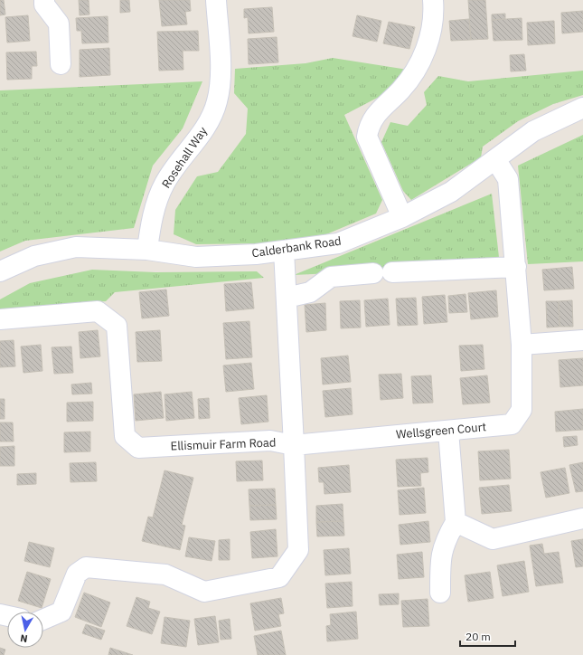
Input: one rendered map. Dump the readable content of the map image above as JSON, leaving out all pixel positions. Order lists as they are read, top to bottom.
{
  "streets": {
    "street": [
      "Rosehall Way",
      "Calderbank Road",
      "Wellsgreen Court",
      "Ellismuir Farm Road"
    ]
  },
  "crossings": [
    ["Rosehall Way", "Calderbank Road"],
    ["Calderbank Road", "Wellsgreen Court"],
    ["Wellsgreen Court", "Ellismuir Farm Road"]
  ],
  "scale_bar": "20 m",
  "north": "bottom"
}
